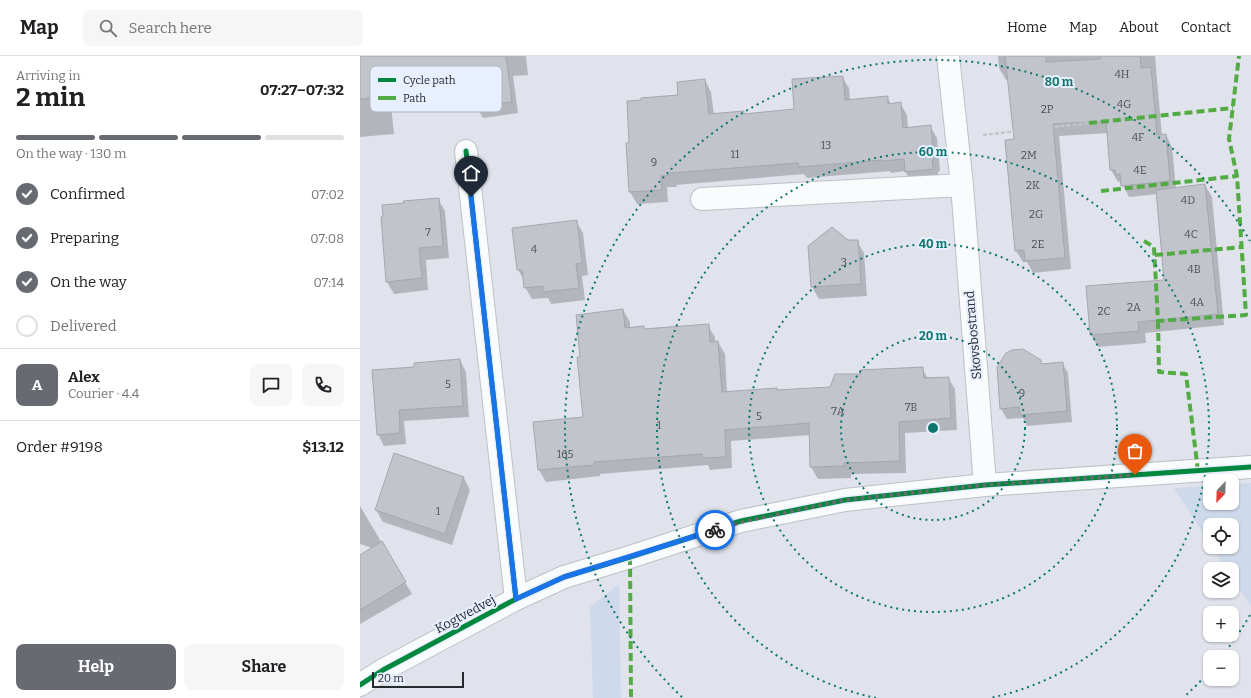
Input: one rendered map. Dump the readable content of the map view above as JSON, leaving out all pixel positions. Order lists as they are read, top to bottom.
{
  "streets": {
    "street": ["Skovsbostrand", "Kogtvedvej"]
  },
  "crossings": [
    ["Skovsbostrand", "Kogtvedvej"]
  ],
  "house_numbers": [
    "4H",
    "4G",
    "2P",
    "4F",
    "13",
    "11",
    "2M",
    "9",
    "4E",
    "2K",
    "4D",
    "2G",
    "7",
    "4C",
    "2E",
    "4",
    "3",
    "4B",
    "4A",
    "2A",
    "2C",
    "5",
    "9",
    "7B",
    "7A",
    "5",
    "1",
    "165",
    "1"
  ],
  "legend": ["Cycle path", "Path"],
  "scale_bar": "20 m",
  "north": "bottom left",
  "page": {
    "header": "Map",
    "search": "Search here",
    "nav": [
      "Home",
      "Map",
      "About",
      "Contact"
    ],
    "heading": ["2 min", "Arriving in", "07:27–07:32"],
    "panel": [
      "Alex",
      "Courier · 4.4",
      "Order #9198",
      "$13.12"
    ],
    "bar": "On the way · 130 m",
    "list": [
      ["Confirmed", "07:02"],
      ["Preparing", "07:08"],
      ["On the way", "07:14"],
      "Delivered"
    ],
    "round": "A",
    "map_buttons": ["+", "−"],
    "buttons": ["Help", "Share"],
    "scale": "20 m"
  },
  "rings": [
    "80 m",
    "60 m",
    "40 m",
    "20 m"
  ]
}
